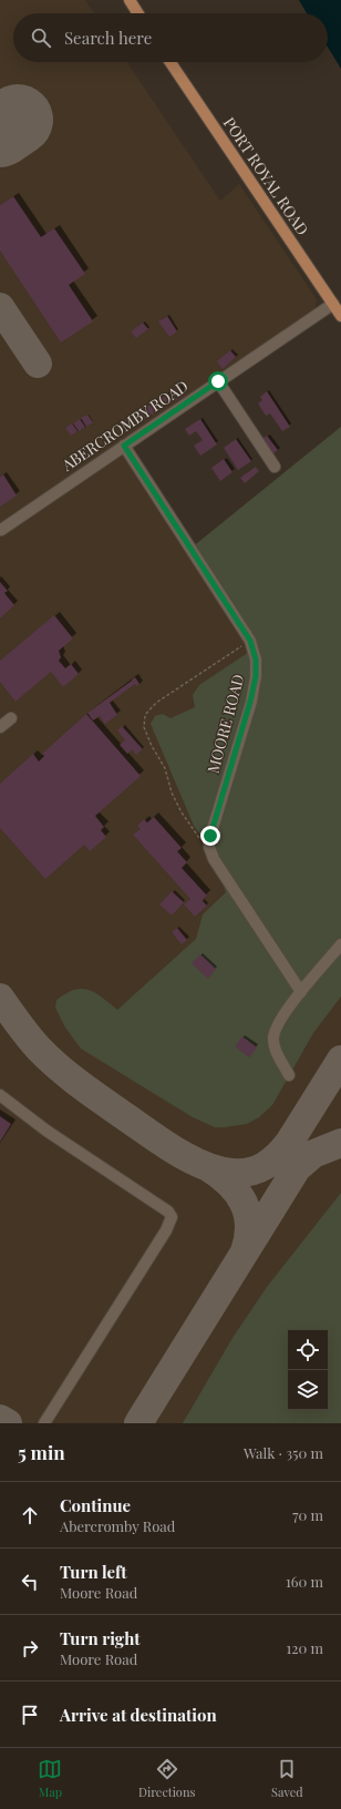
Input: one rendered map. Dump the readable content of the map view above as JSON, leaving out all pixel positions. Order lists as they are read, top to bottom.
{
  "streets": {
    "main road": ["PORT ROYAL ROAD"],
    "street": ["ABERCROMBY ROAD", "MOORE ROAD"]
  },
  "crossings": [
    ["PORT ROYAL ROAD", "ABERCROMBY ROAD"],
    ["ABERCROMBY ROAD", "MOORE ROAD"]
  ],
  "page": {
    "search": "Search here",
    "heading": ["5 min", "Walk · 350 m"],
    "list": [
      ["Continue", "Abercromby Road", "70 m"],
      ["Turn left", "Moore Road", "160 m"],
      ["Turn right", "Moore Road", "120 m"],
      "Arrive at destination"
    ],
    "nav": ["Map", "Directions", "Saved"]
  }
}
